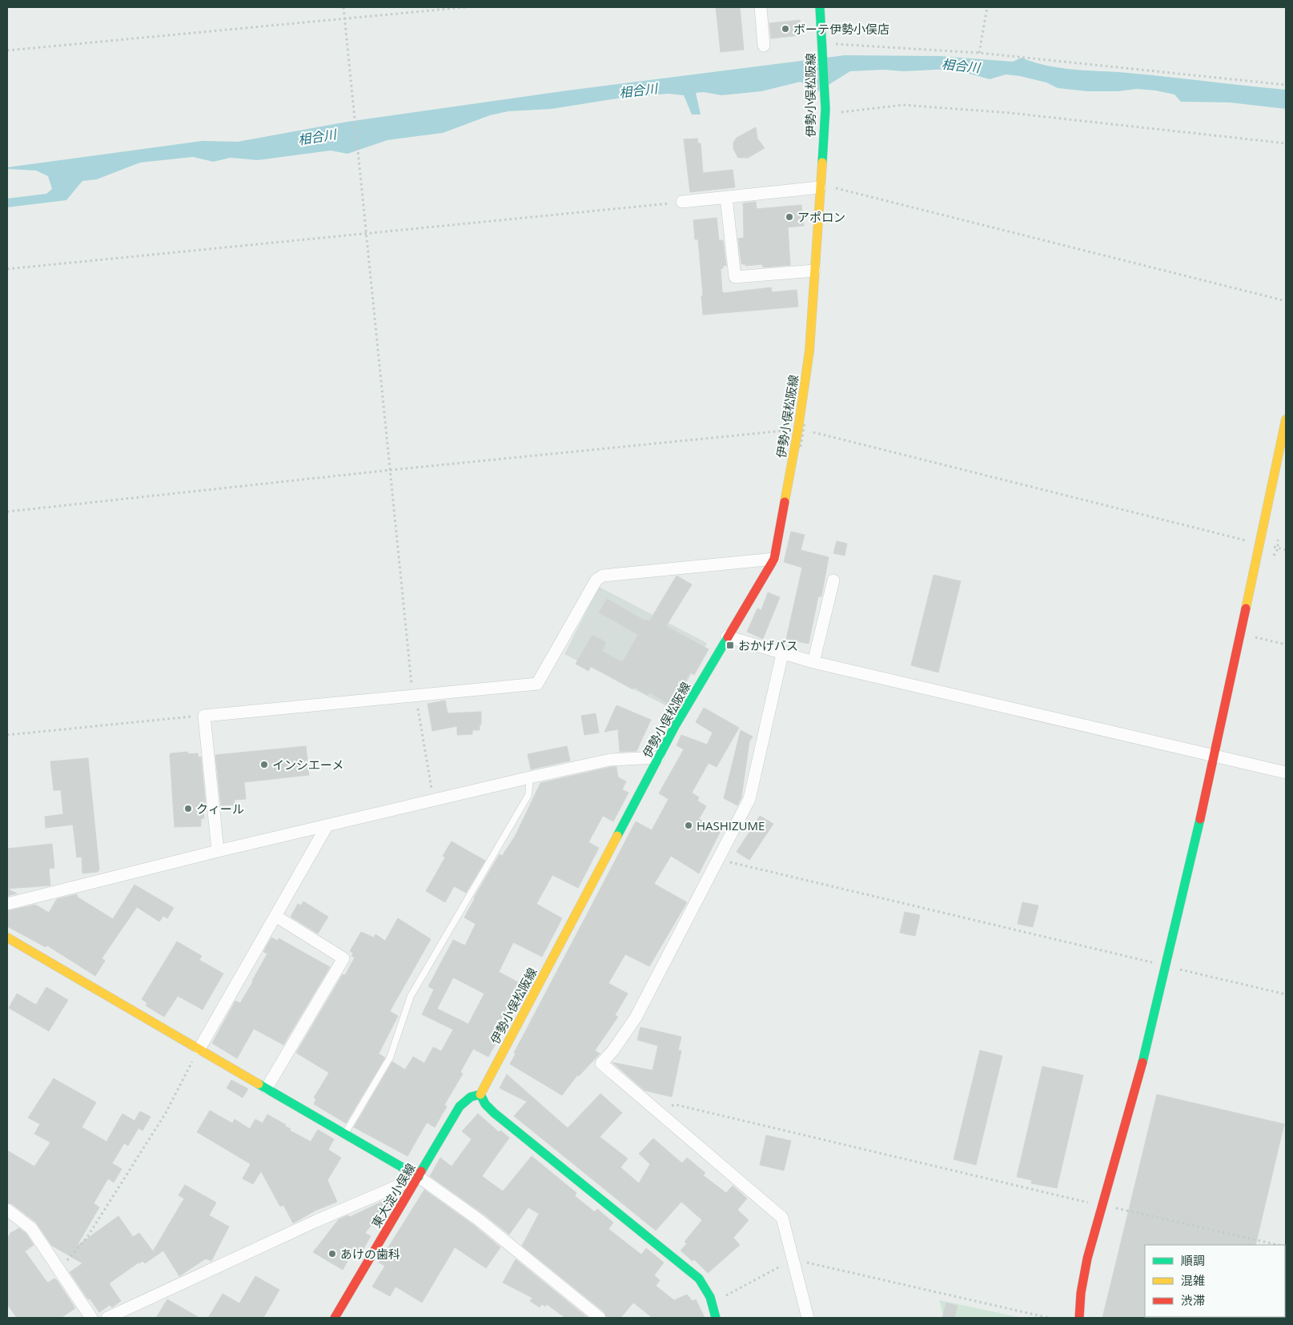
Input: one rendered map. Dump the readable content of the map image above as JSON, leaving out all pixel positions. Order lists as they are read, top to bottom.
{
  "streets": {
    "main road": ["伊勢小俣松阪線", "東大淀小俣線"]
  },
  "crossings": [
    ["伊勢小俣松阪線", "東大淀小俣線"]
  ],
  "water": ["相合川"],
  "places": {
    "other": [
      "ボーテ伊勢小俣店",
      "アポロン",
      "インシエーメ",
      "クィール",
      "HASHIZUME",
      "あけの歯科"
    ],
    "transit": ["おかげバス"]
  },
  "legend": ["順調", "混雑", "渋滞"]
}
